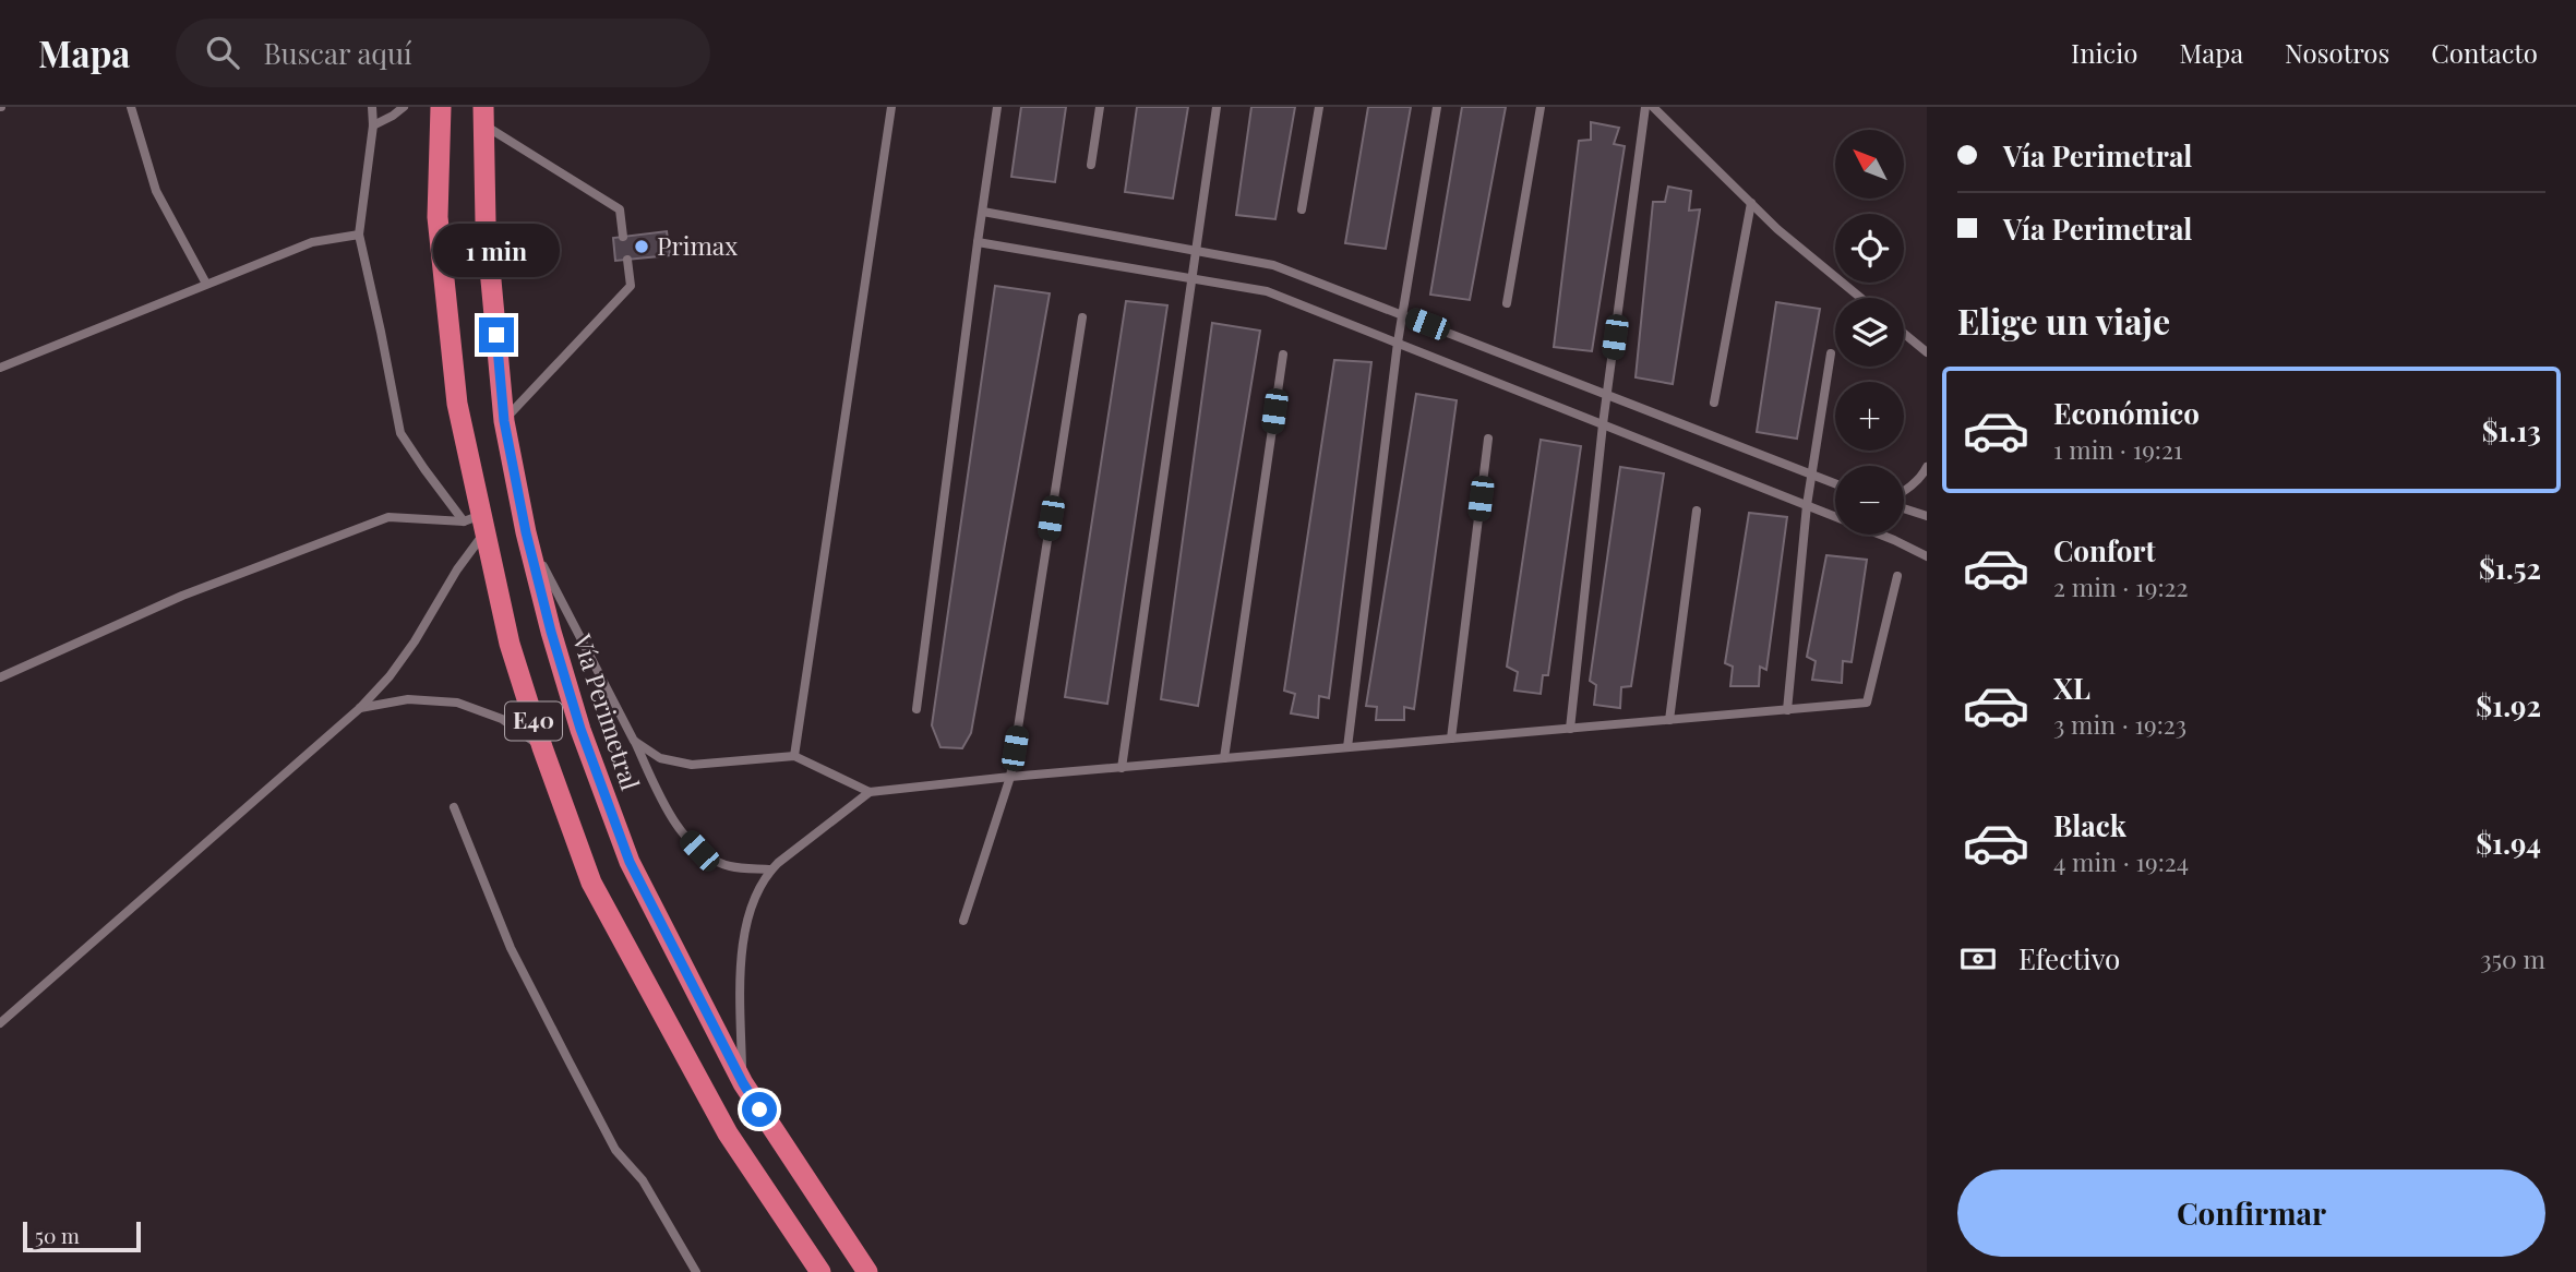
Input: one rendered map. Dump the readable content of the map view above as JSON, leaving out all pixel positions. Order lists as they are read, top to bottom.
{
  "streets": {
    "highway": ["Vía Perimetral", "E40"]
  },
  "places": ["Primax"],
  "scale_bar": "50 m",
  "north": "top left",
  "page": {
    "header": "Mapa",
    "search": "Buscar aquí",
    "nav": [
      "Inicio",
      "Mapa",
      "Nosotros",
      "Contacto"
    ],
    "banner": ["Vía Perimetral", "Vía Perimetral"],
    "map_buttons": ["+", "−"],
    "bubble": "1 min",
    "heading": "Elige un viaje",
    "list": [
      {
        "name": "Económico",
        "note": "1 min · 19:21",
        "value": "$1.13"
      },
      {
        "name": "Confort",
        "note": "2 min · 19:22",
        "value": "$1.52"
      },
      {
        "name": "XL",
        "note": "3 min · 19:23",
        "value": "$1.92"
      },
      {
        "name": "Black",
        "note": "4 min · 19:24",
        "value": "$1.94"
      }
    ],
    "pay": ["Efectivo", "350 m"],
    "buttons": "Confirmar",
    "scale": "50 m"
  }
}
